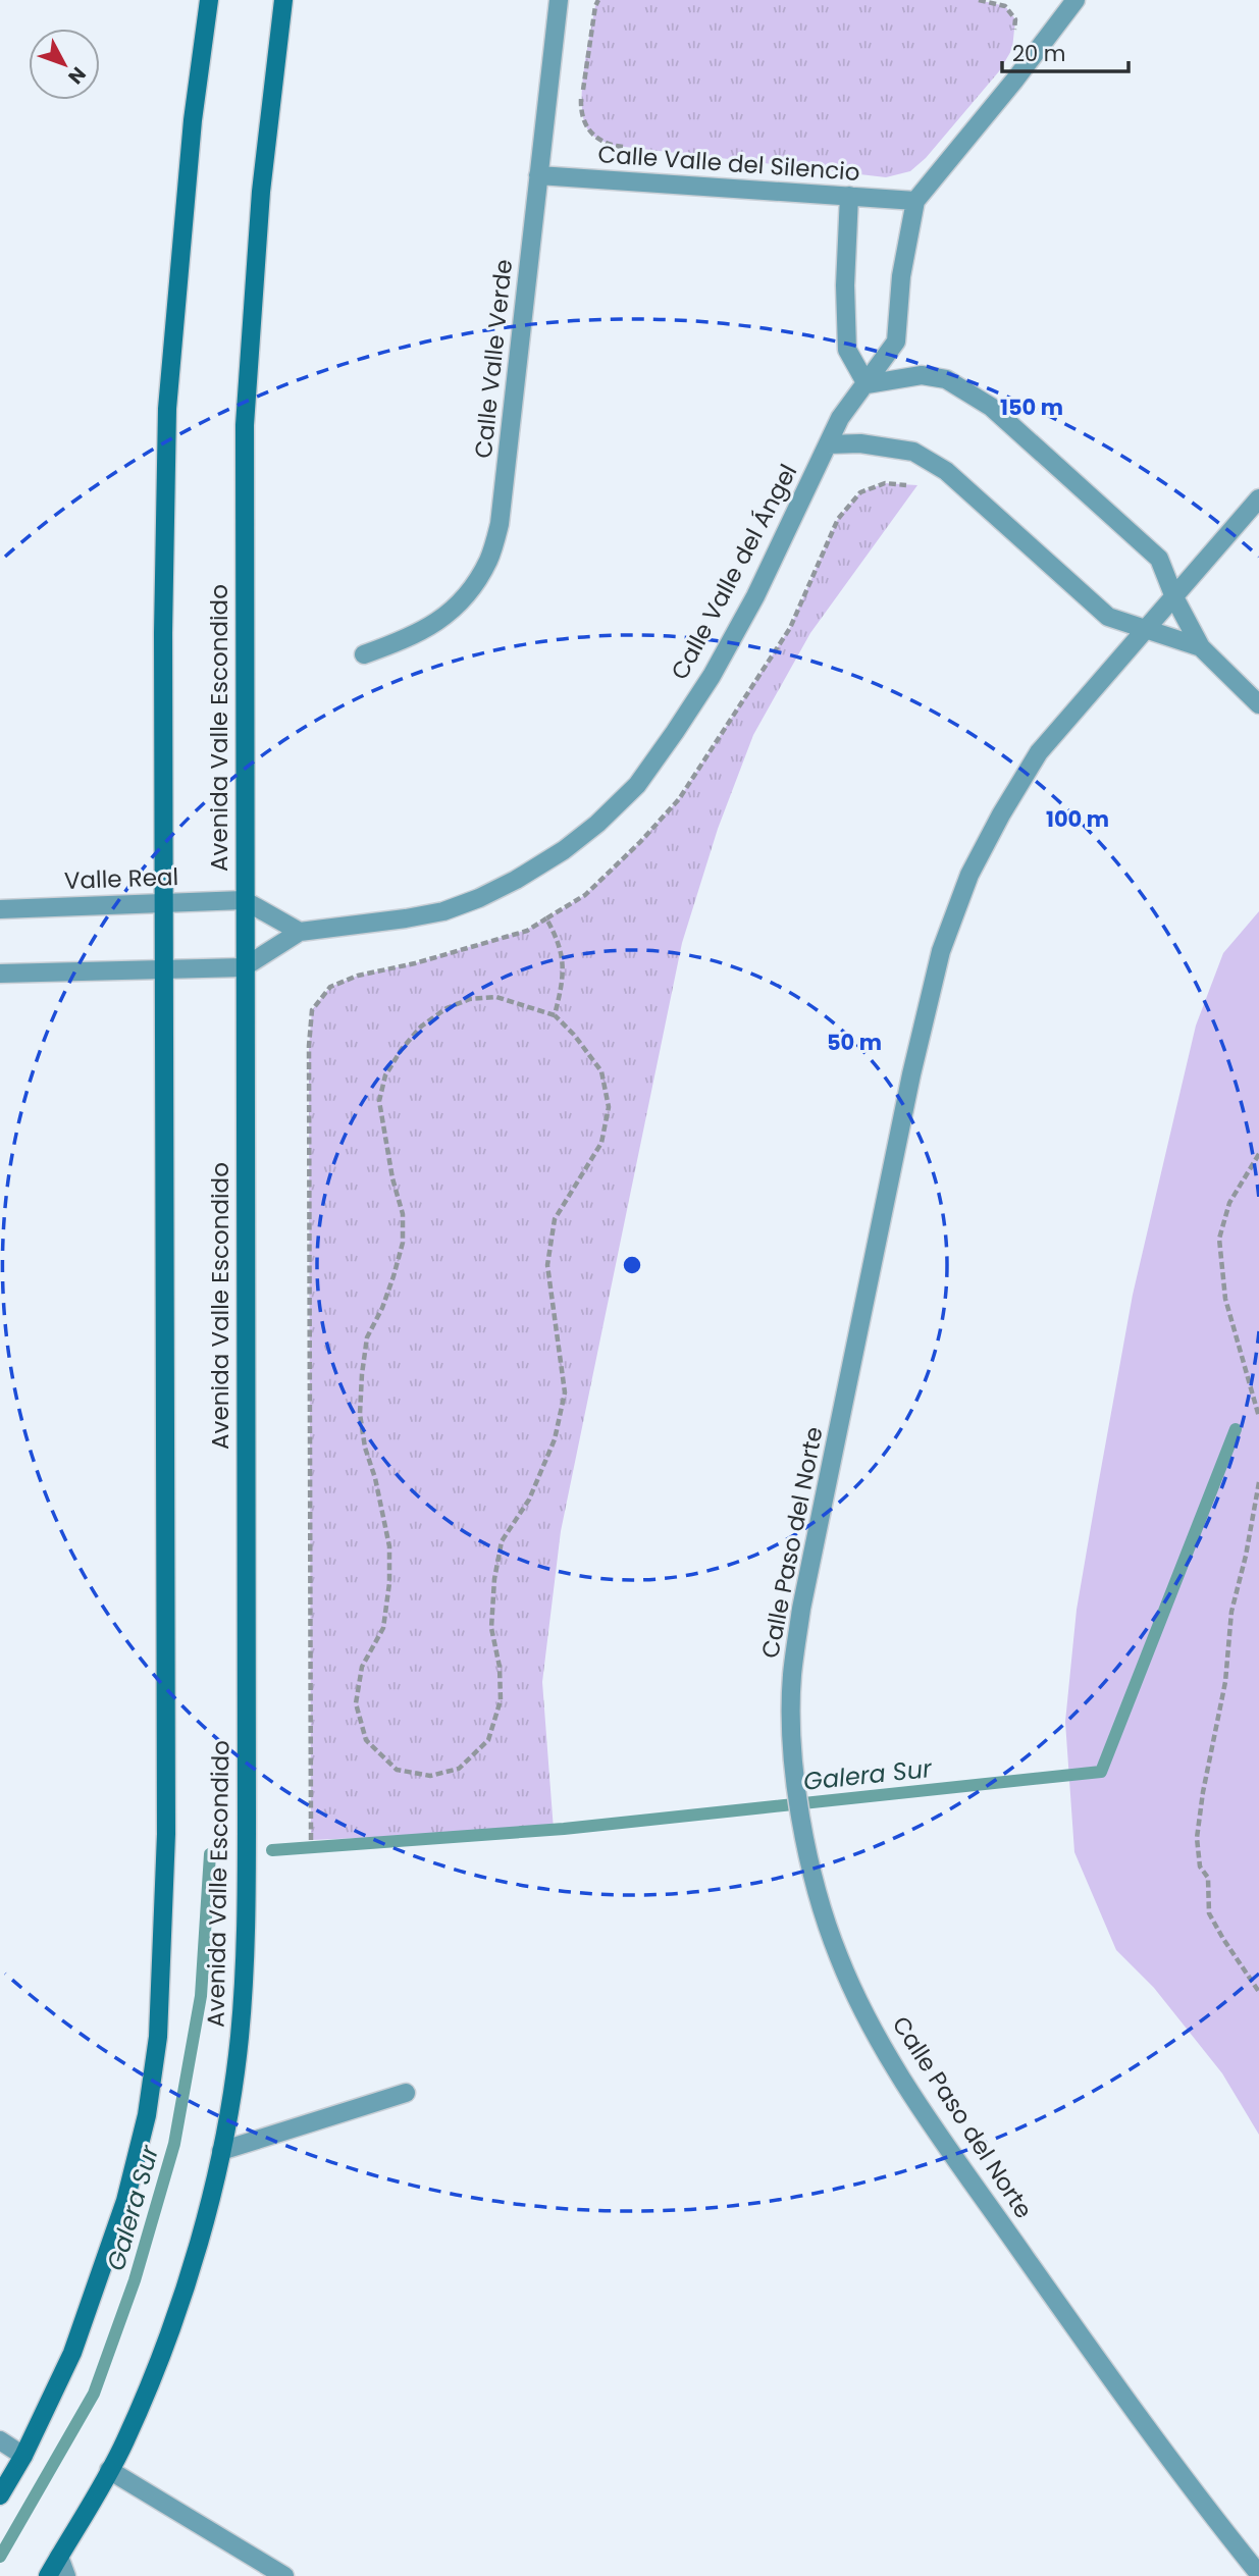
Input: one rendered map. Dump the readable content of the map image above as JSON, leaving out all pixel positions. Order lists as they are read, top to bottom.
{
  "streets": {
    "street": [
      "Calle Valle del Silencio",
      "Calle Valle Verde",
      "Calle Valle del Ángel",
      "Avenida Valle Escondido",
      "Valle Real",
      "Calle Paso del Norte"
    ]
  },
  "crossings": [
    ["Calle Valle del Silencio", "Calle Valle Verde"],
    ["Calle Valle del Silencio", "Calle Valle del Ángel"],
    ["Calle Valle del Ángel", "Avenida Valle Escondido"],
    ["Avenida Valle Escondido", "Valle Real"]
  ],
  "water": ["Galera Sur"],
  "scale_bar": "20 m",
  "north": "bottom right",
  "rings": ["150 m", "100 m", "50 m"]
}
